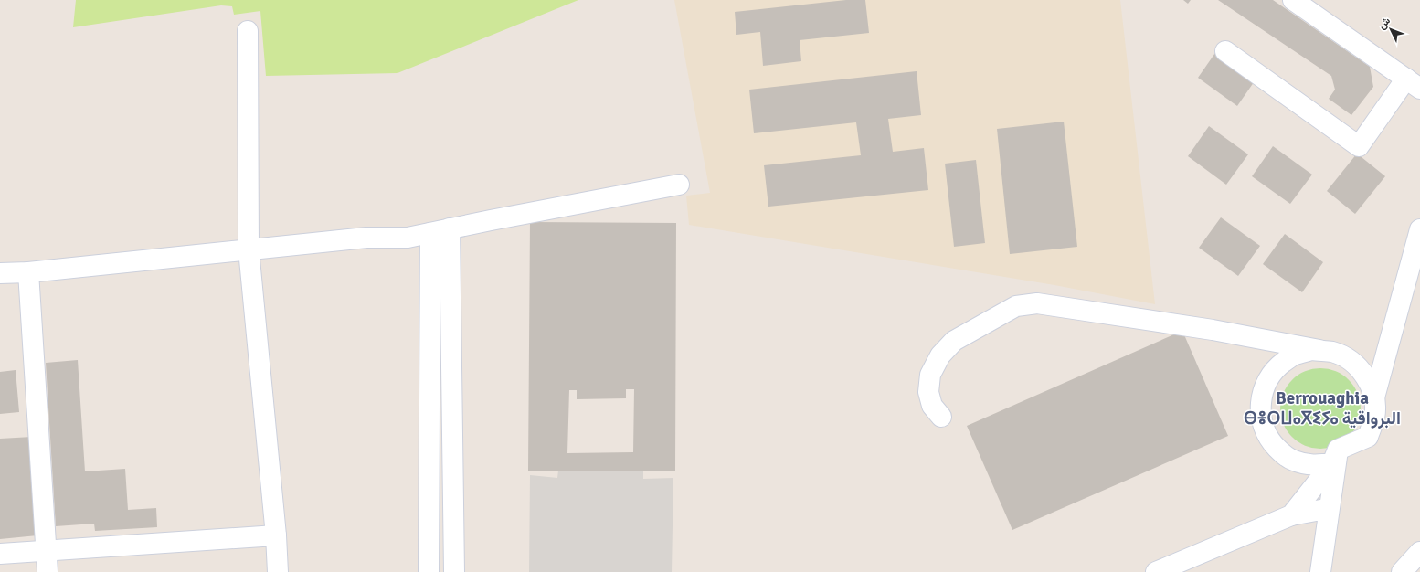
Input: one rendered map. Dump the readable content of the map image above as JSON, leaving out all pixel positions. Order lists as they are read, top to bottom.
{
  "districts": ["Berrouaghia ⴱⴻⵔⵡⴰⴳⵉⵢⴰ البرواقية"],
  "north": "top left"
}
